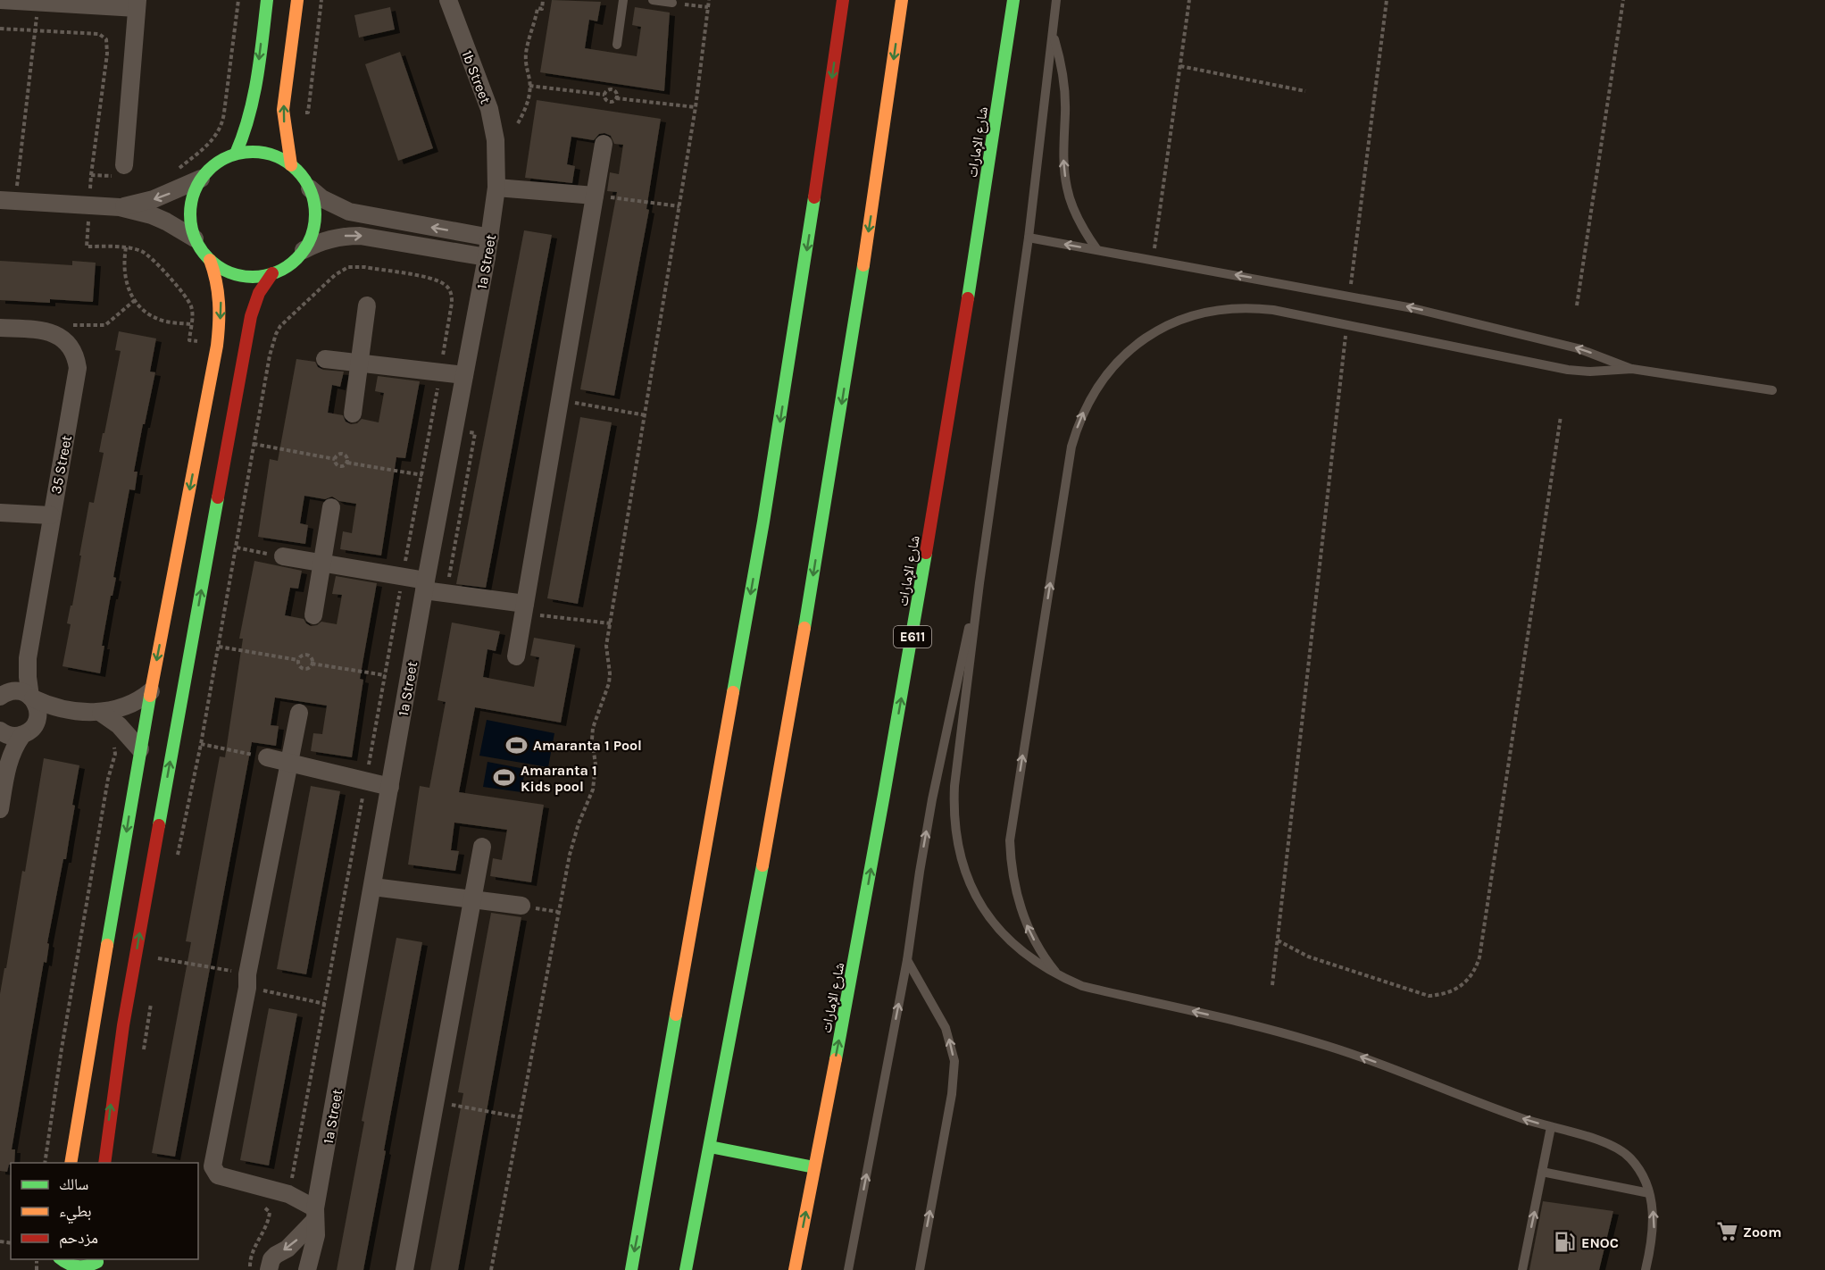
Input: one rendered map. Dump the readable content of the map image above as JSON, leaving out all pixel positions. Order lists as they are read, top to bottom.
{
  "streets": {
    "main road": ["شارع الإمارات", "E611"],
    "street": ["1b Street", "1a Street", "35 Street"]
  },
  "crossings": [
    ["1b Street", "1a Street"]
  ],
  "places": {
    "sports": ["Amaranta 1 Pool", "Amaranta 1 Kids pool"],
    "supermarket": ["Zoom"],
    "fuel station": ["ENOC"]
  },
  "legend": ["سالك", "بطيء", "مزدحم"]
}
